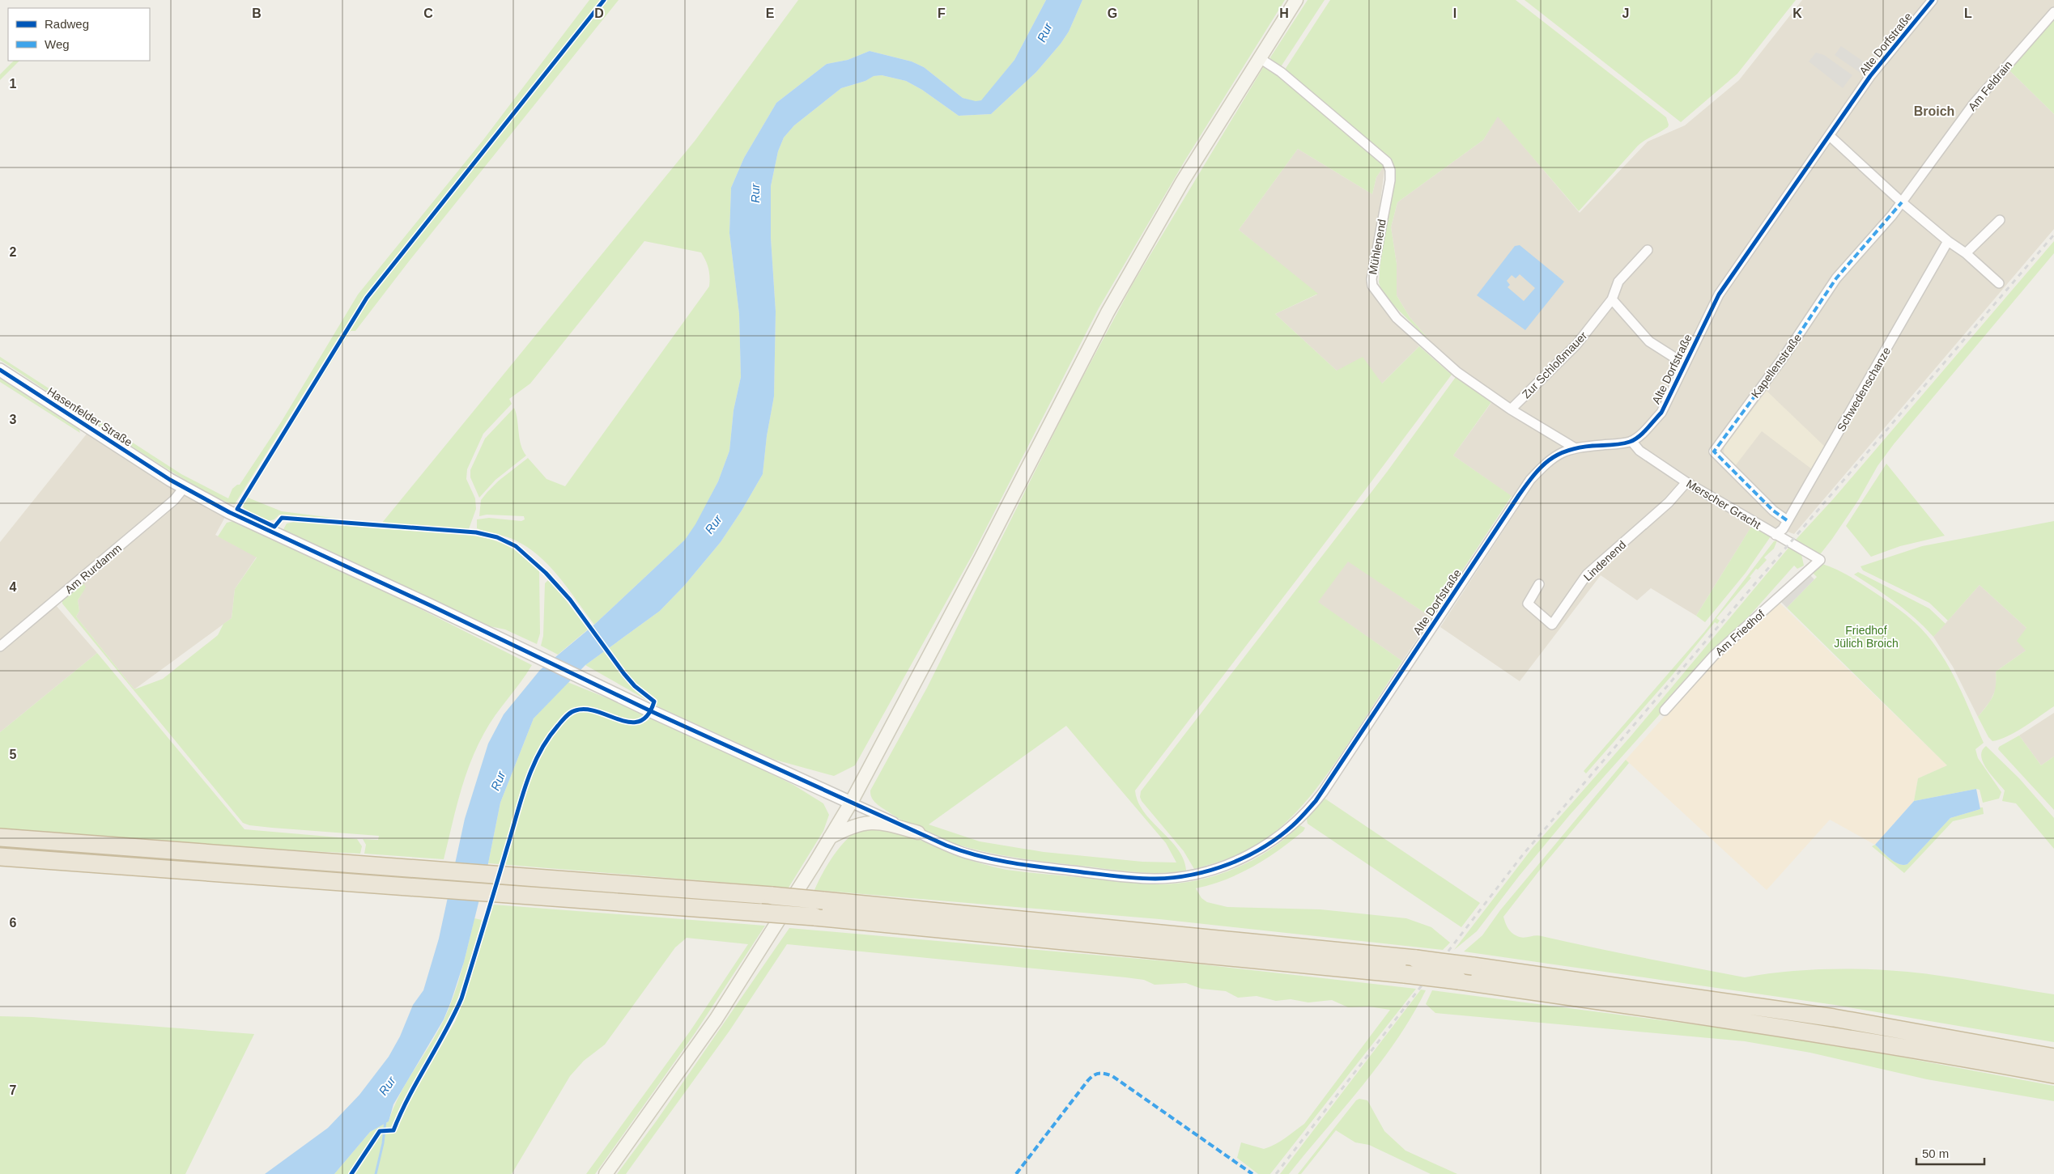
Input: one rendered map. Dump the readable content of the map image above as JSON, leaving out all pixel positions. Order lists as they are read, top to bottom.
{
  "streets": {
    "street": [
      "Alte Dorfstraße",
      "Am Feldrain",
      "Mühlenend",
      "Zur Schloßmauer",
      "Kapellenstraße",
      "Schwedenschanze",
      "Hasenfelder Straße",
      "Merscher Gracht",
      "Lindenend",
      "Am Rurdamm",
      "Am Friedhof"
    ]
  },
  "crossings": [
    ["Alte Dorfstraße", "Mühlenend"],
    ["Alte Dorfstraße", "Hasenfelder Straße"],
    ["Alte Dorfstraße", "Merscher Gracht"],
    ["Am Feldrain", "Kapellenstraße"],
    ["Mühlenend", "Zur Schloßmauer"],
    ["Kapellenstraße", "Schwedenschanze"],
    ["Schwedenschanze", "Merscher Gracht"],
    ["Hasenfelder Straße", "Am Rurdamm"],
    ["Merscher Gracht", "Lindenend"],
    ["Merscher Gracht", "Am Friedhof"]
  ],
  "districts": ["Broich"],
  "water": ["Rur"],
  "parks": ["Friedhof Jülich Broich"],
  "legend": ["Radweg", "Weg"],
  "scale_bar": "50 m",
  "grid": {
    "columns": [
      "B",
      "C",
      "D",
      "E",
      "F",
      "G",
      "H",
      "I",
      "J",
      "K",
      "L"
    ],
    "rows": [
      "1",
      "2",
      "3",
      "4",
      "5",
      "6",
      "7"
    ]
  }
}
